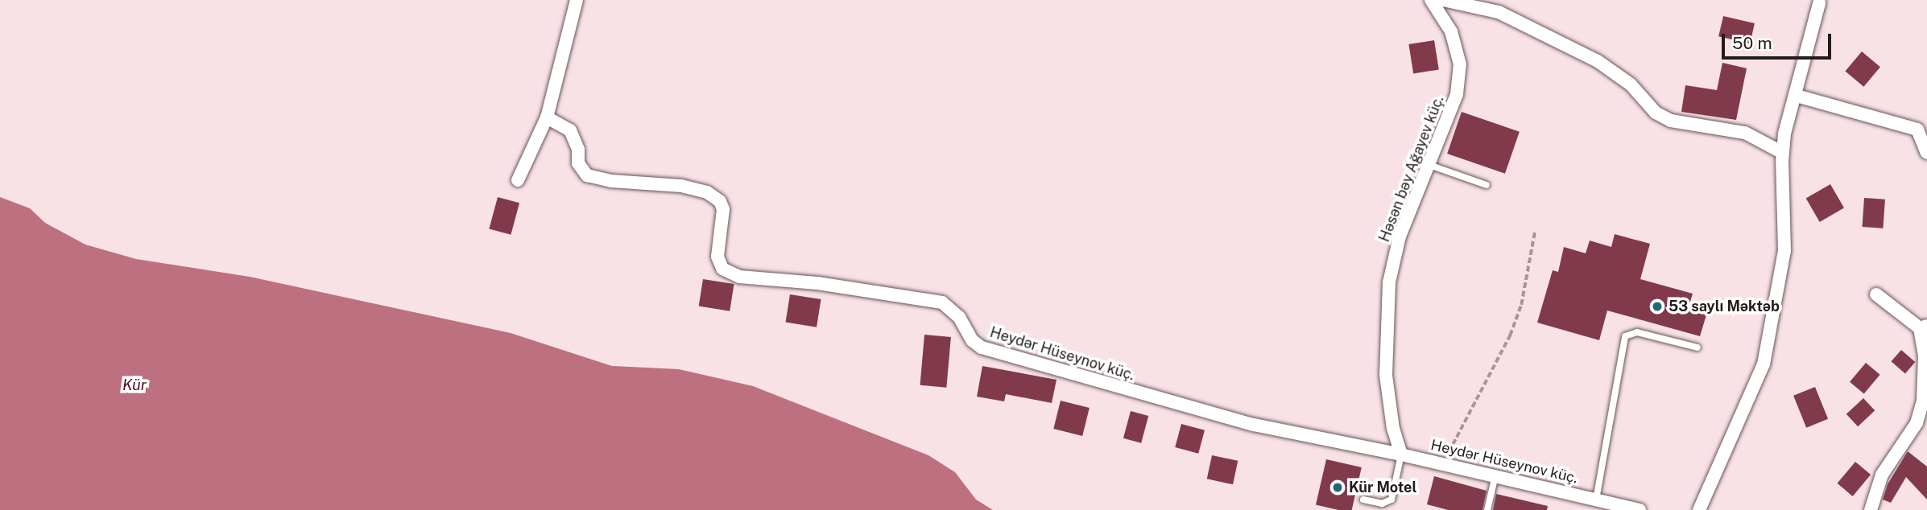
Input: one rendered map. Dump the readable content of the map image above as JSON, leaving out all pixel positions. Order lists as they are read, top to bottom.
{
  "streets": {
    "street": ["Həsən bəy Ağayev küç.", "Heydər Hüseynov küç."]
  },
  "crossings": [
    ["Həsən bəy Ağayev küç.", "Heydər Hüseynov küç."]
  ],
  "water": ["Kür"],
  "places": ["53 saylı Məktəb", "Kür Motel"],
  "scale_bar": "50 m"
}
